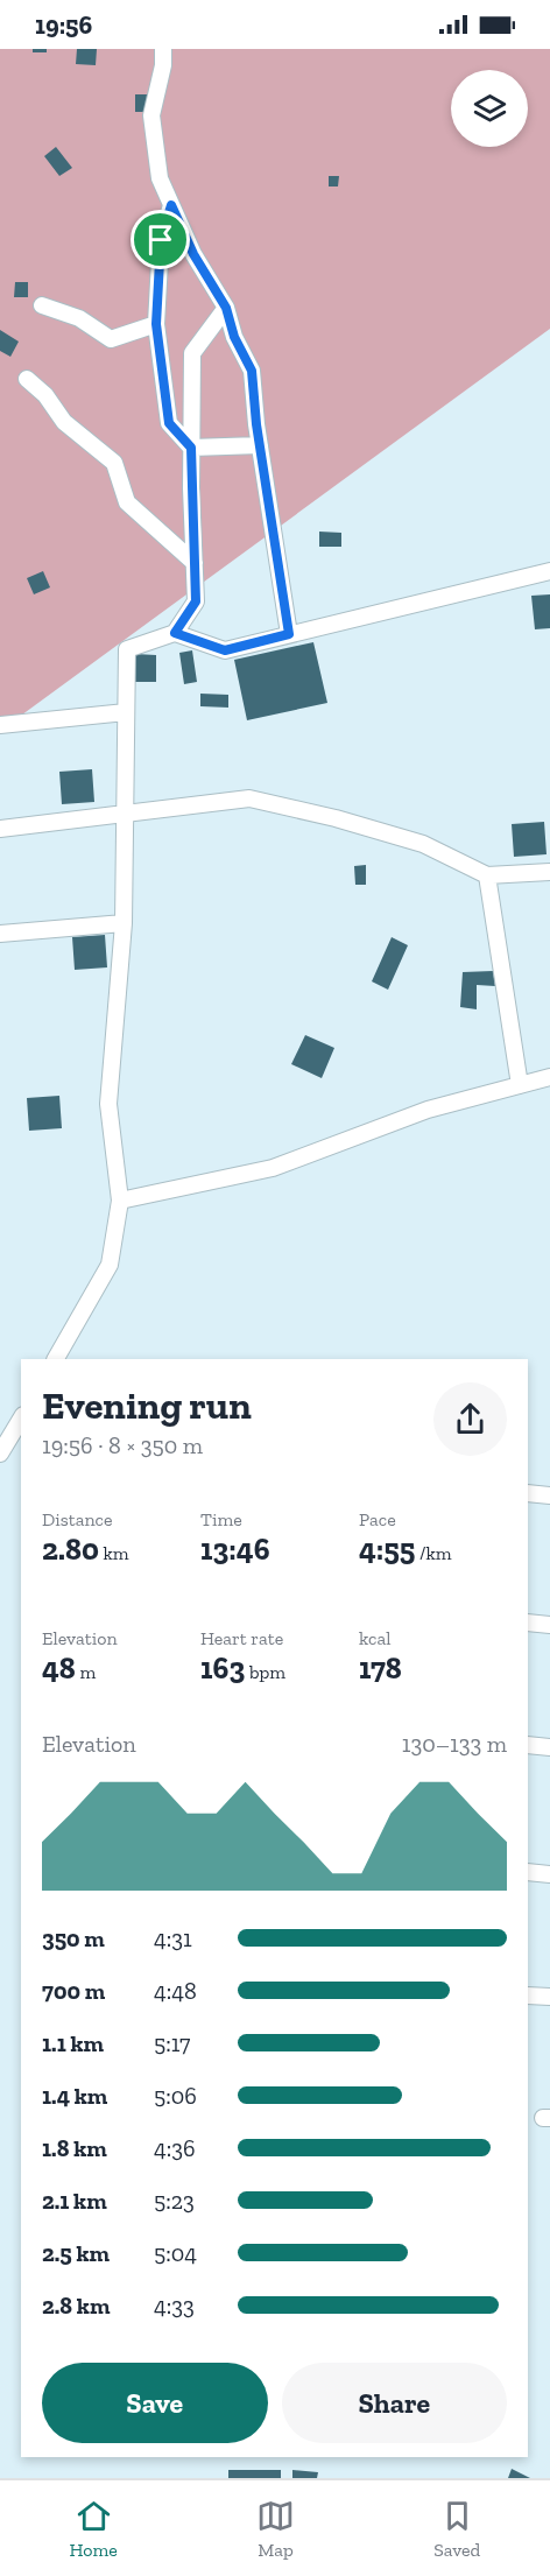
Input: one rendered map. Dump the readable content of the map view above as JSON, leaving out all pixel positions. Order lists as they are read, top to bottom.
{
  "page": {
    "status": "19:56",
    "heading": ["Evening run", "19:56 · 8 × 350 m"],
    "stats": [
      ["Distance", "2.80 km"],
      ["Time", "13:46"],
      ["Pace", "4:55 /km"],
      ["Elevation", "48 m"],
      ["Heart rate", "163 bpm"],
      ["kcal", "178"]
    ],
    "chart": ["Elevation", "130–133 m"],
    "list": [
      {
        "name": "350 m",
        "note": "4:31"
      },
      {
        "name": "700 m",
        "note": "4:48"
      },
      {
        "name": "1.1 km",
        "note": "5:17"
      },
      {
        "name": "1.4 km",
        "note": "5:06"
      },
      {
        "name": "1.8 km",
        "note": "4:36"
      },
      {
        "name": "2.1 km",
        "note": "5:23"
      },
      {
        "name": "2.5 km",
        "note": "5:04"
      },
      {
        "name": "2.8 km",
        "note": "4:33"
      }
    ],
    "buttons": ["Save", "Share"],
    "tabs": ["Home", "Map", "Saved"]
  }
}
